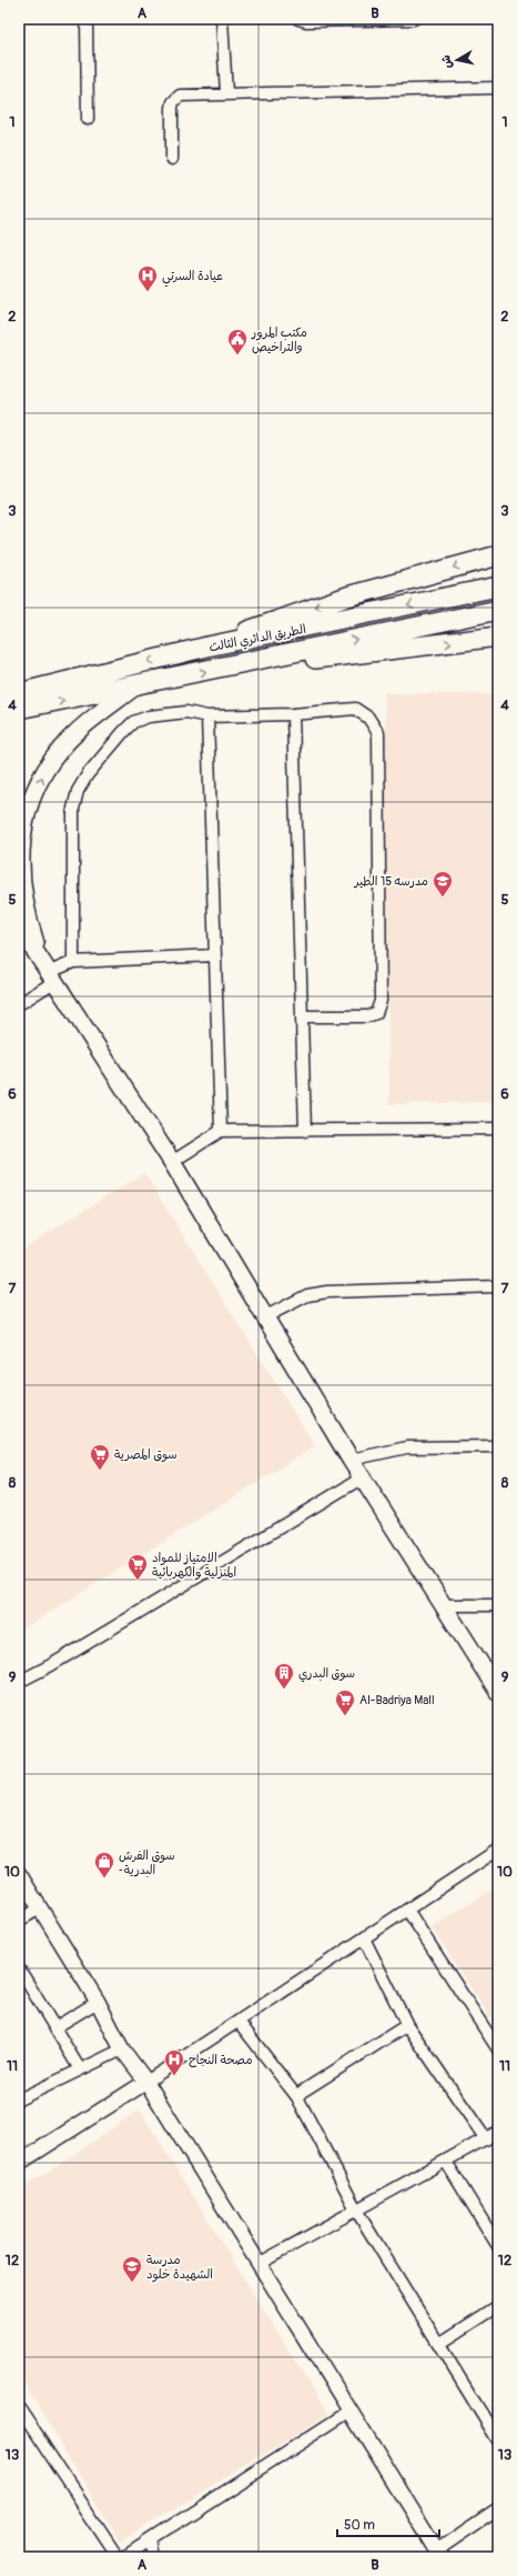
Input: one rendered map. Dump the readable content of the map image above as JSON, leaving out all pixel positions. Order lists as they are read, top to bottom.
{
  "streets": {
    "highway": ["الطريق الدائري الثالث"]
  },
  "places": {
    "hospital": ["عيادة السرتي", "مصحة النجاح"],
    "public building": ["مكتب المرور والتراخيص"],
    "school or university": ["مدرسه 15 الطير", "مدرسة الشهيدة خلود"],
    "supermarket": ["سوق المصرية", "الامتياز للمواد المنزلية والكهربائية", "Al-Badriya Mall"],
    "building": ["سوق البدري"],
    "shop": ["سوق الفرش -البدرية"]
  },
  "scale_bar": "50 m",
  "north": "left",
  "grid": {
    "columns": ["A", "B"],
    "rows": [
      "1",
      "2",
      "3",
      "4",
      "5",
      "6",
      "7",
      "8",
      "9",
      "10",
      "11",
      "12",
      "13"
    ]
  }
}
